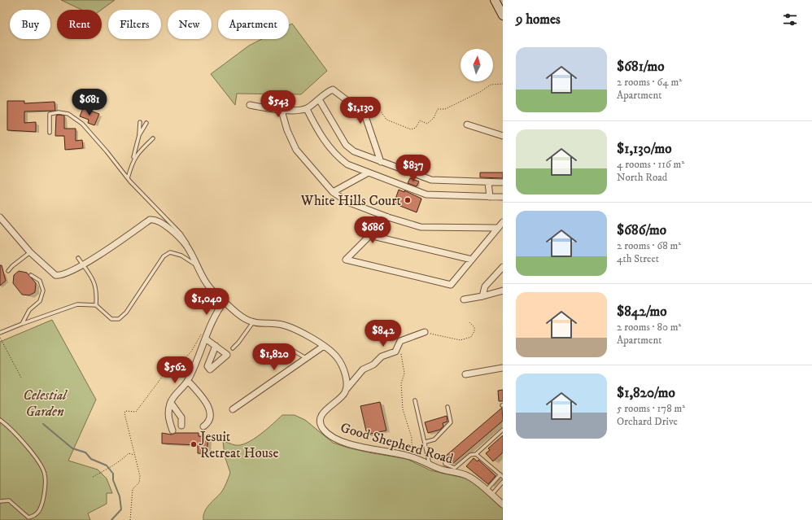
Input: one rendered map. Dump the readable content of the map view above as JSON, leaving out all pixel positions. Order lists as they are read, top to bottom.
{
  "streets": {
    "street": ["Good Shepherd Road"]
  },
  "parks": ["Celestial Garden"],
  "places": ["White Hills Court", "Jesuit Retreat House"],
  "north": "top",
  "page": {
    "heading": "9 homes",
    "chip": [
      "Buy",
      "Rent",
      "Filters",
      "New",
      "Apartment"
    ],
    "list": [
      {
        "name": "$681/mo",
        "note": "2 rooms · 64 m² · Apartment"
      },
      {
        "name": "$1,130/mo",
        "note": "4 rooms · 116 m² · North Road"
      },
      {
        "name": "$686/mo",
        "note": "2 rooms · 68 m² · 4th Street"
      },
      {
        "name": "$842/mo",
        "note": "2 rooms · 80 m² · Apartment"
      },
      {
        "name": "$1,820/mo",
        "note": "5 rooms · 178 m² · Orchard Drive"
      }
    ],
    "price": [
      "$681",
      "$543",
      "$1,130",
      "$837",
      "$686",
      "$1,040",
      "$842",
      "$1,820",
      "$562"
    ]
  }
}
